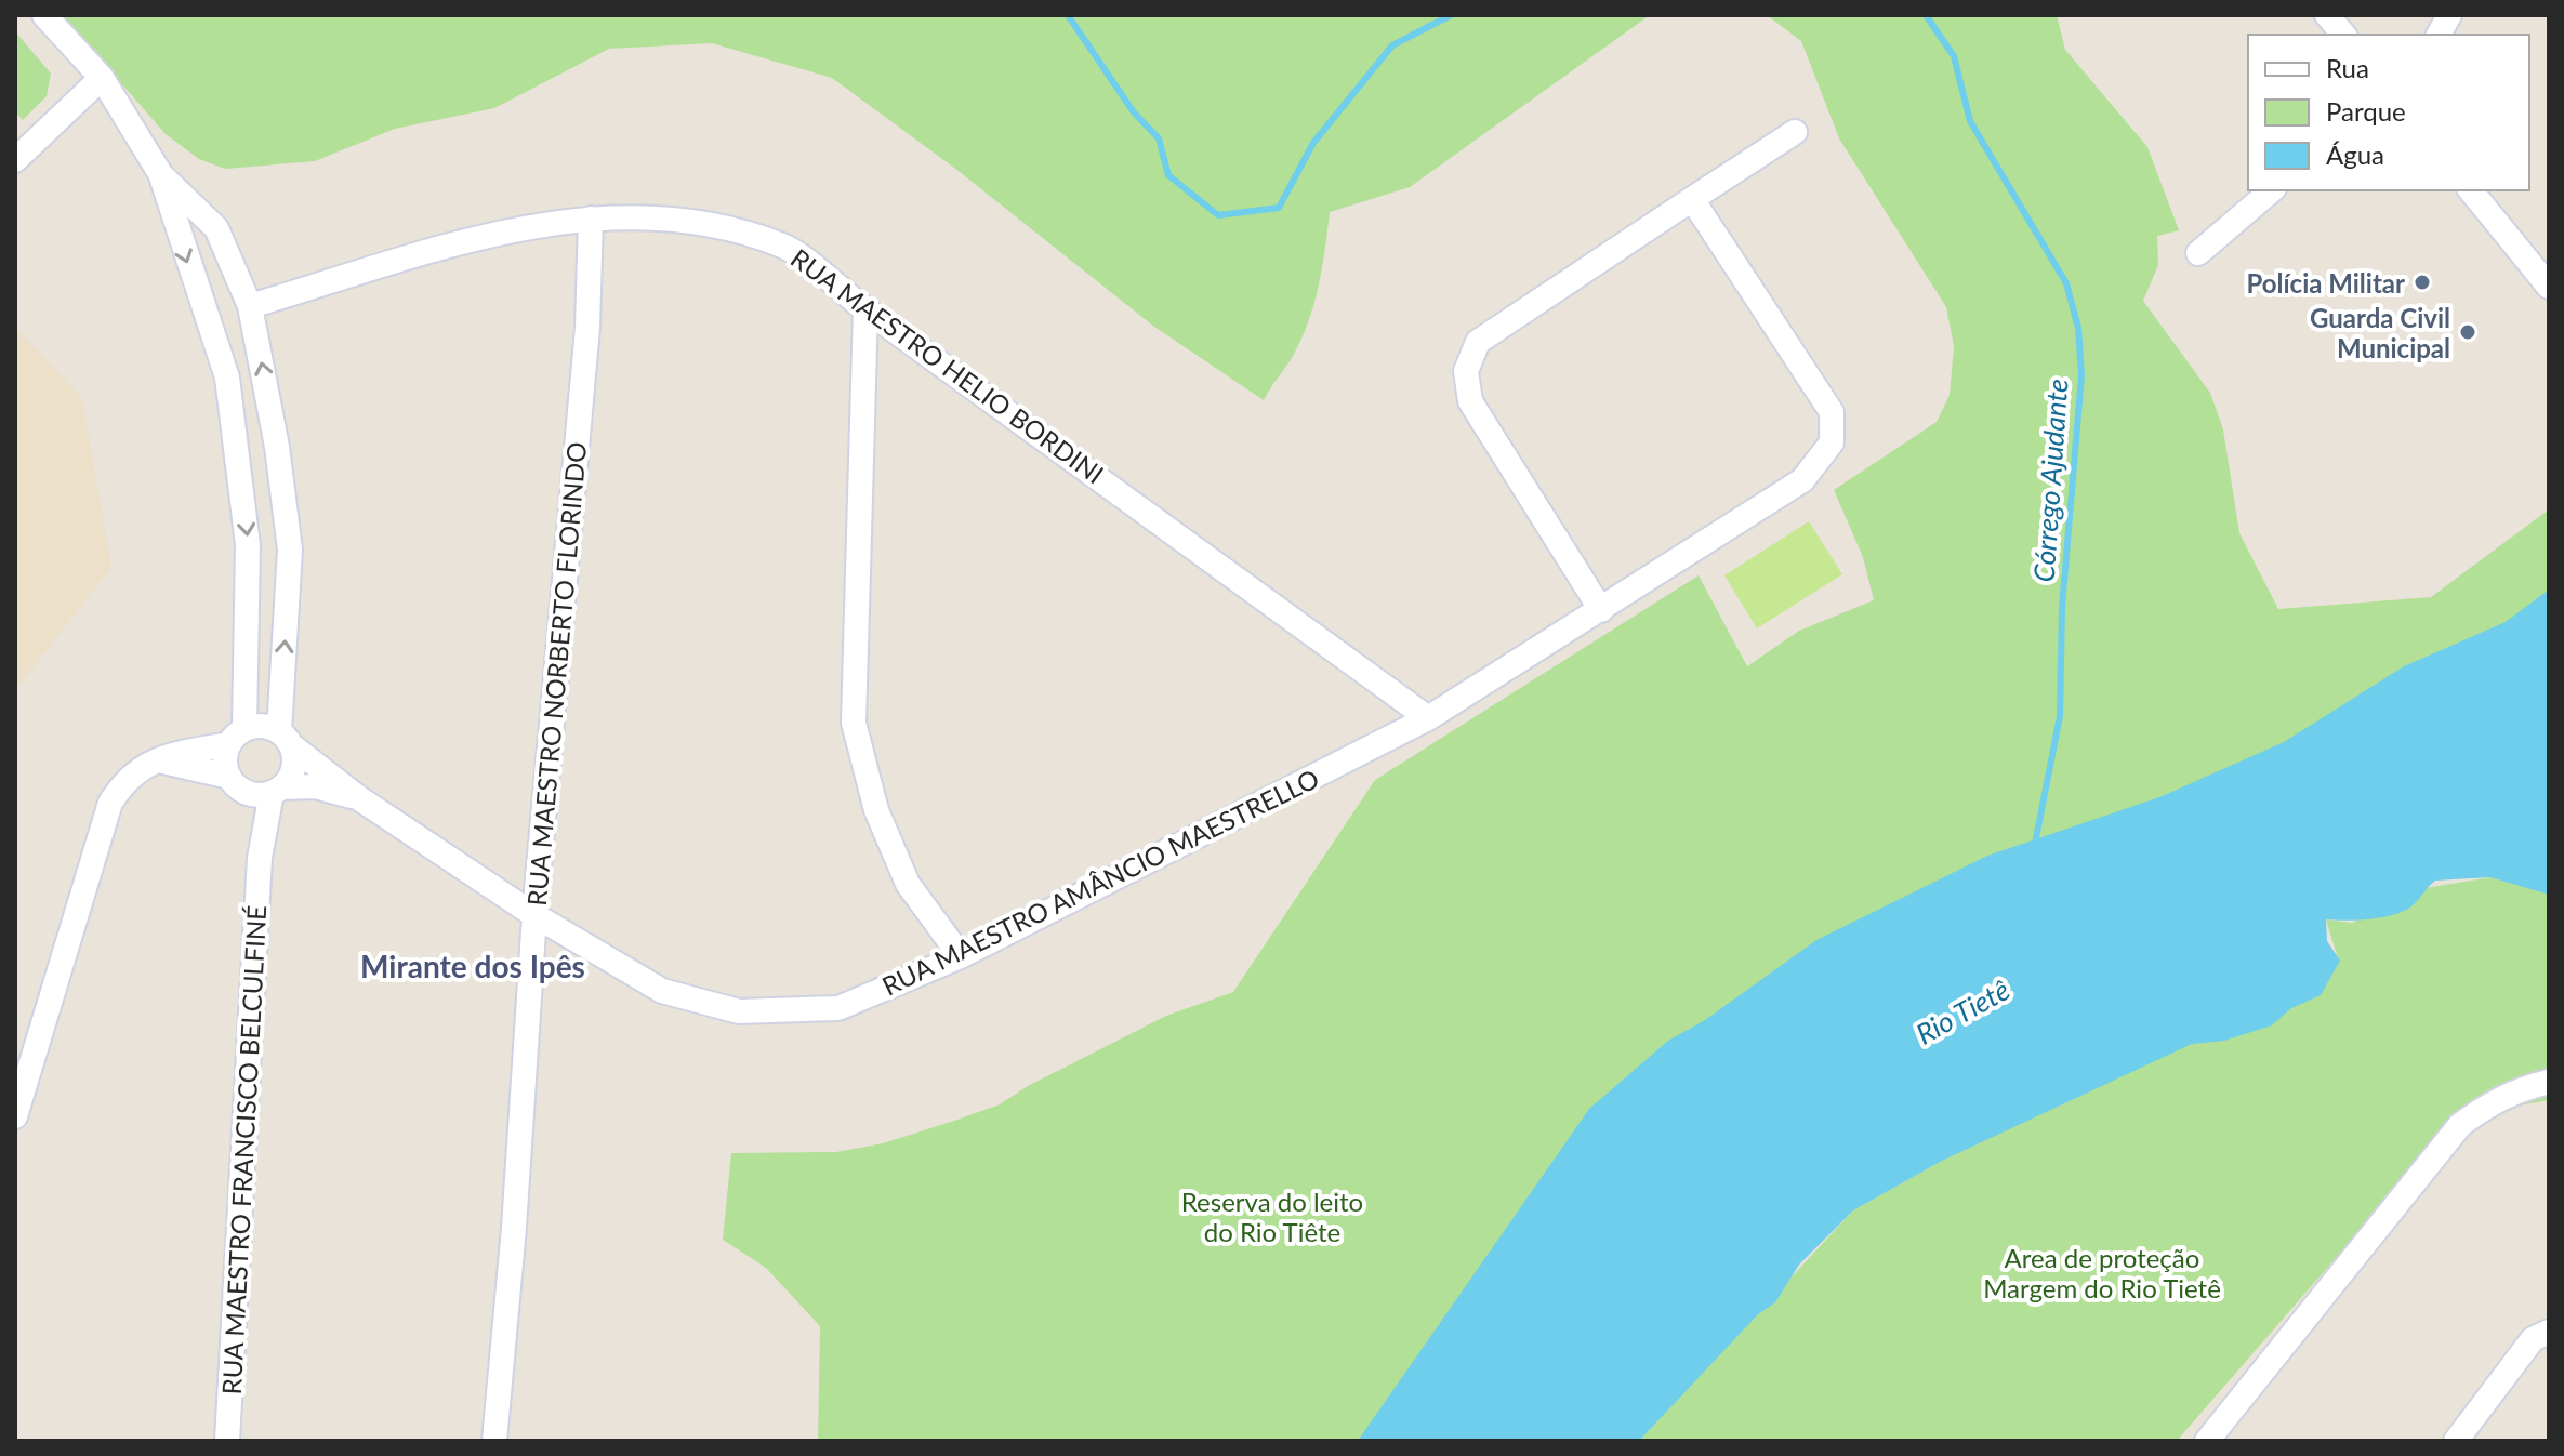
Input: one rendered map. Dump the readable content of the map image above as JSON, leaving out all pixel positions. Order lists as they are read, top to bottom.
{
  "streets": {
    "street": [
      "RUA MAESTRO HELIO BORDINI",
      "RUA MAESTRO NORBERTO FLORINDO",
      "RUA MAESTRO AMÂNCIO MAESTRELLO",
      "RUA MAESTRO FRANCISCO BELCULFINÉ"
    ]
  },
  "crossings": [
    ["RUA MAESTRO HELIO BORDINI", "RUA MAESTRO NORBERTO FLORINDO"],
    ["RUA MAESTRO HELIO BORDINI", "RUA MAESTRO AMÂNCIO MAESTRELLO"],
    ["RUA MAESTRO NORBERTO FLORINDO", "RUA MAESTRO AMÂNCIO MAESTRELLO"],
    ["RUA MAESTRO AMÂNCIO MAESTRELLO", "RUA MAESTRO FRANCISCO BELCULFINÉ"]
  ],
  "districts": ["Mirante dos Ipês"],
  "water": ["Córrego Ajudante", "Rio Tietê"],
  "parks": ["Reserva do leito do Rio Tiête", "Area de proteção Margem do Rio Tietê"],
  "places": ["Polícia Militar", "Guarda Civil Municipal"],
  "legend": ["Rua", "Parque", "Água"]
}
